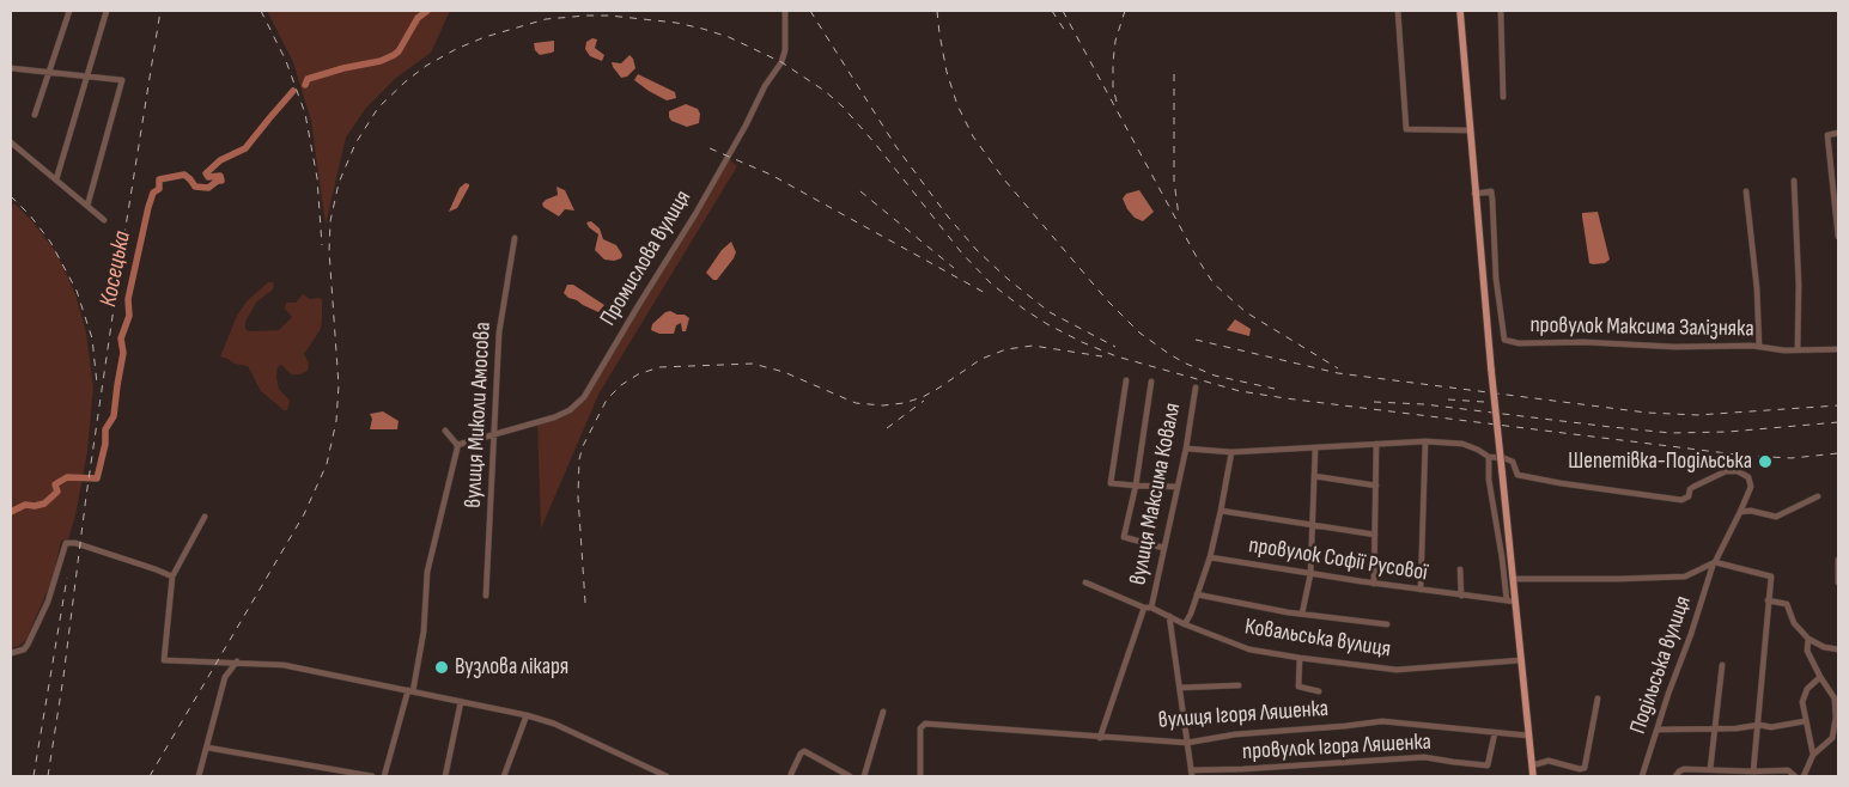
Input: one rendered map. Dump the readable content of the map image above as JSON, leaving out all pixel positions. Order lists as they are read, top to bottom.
{
  "streets": {
    "street": [
      "Промислова вулиця",
      "провулок Максима Залізняка",
      "вулиця Миколи Амосова",
      "вулиця Максима Коваля",
      "провулок Софії Русової",
      "Ковальська вулиця",
      "Подільська вулиця",
      "вулиця Ігоря Ляшенка",
      "провулок Ігора Ляшенка"
    ]
  },
  "crossings": [
    ["Промислова вулиця", "вулиця Миколи Амосова"],
    ["вулиця Максима Коваля", "Ковальська вулиця"],
    ["вулиця Максима Коваля", "вулиця Ігоря Ляшенка"],
    ["вулиця Ігоря Ляшенка", "провулок Ігора Ляшенка"]
  ],
  "water": ["Косецька"],
  "places": ["Шепетівка-Подільська", "Вузлова лікаря"]
}
